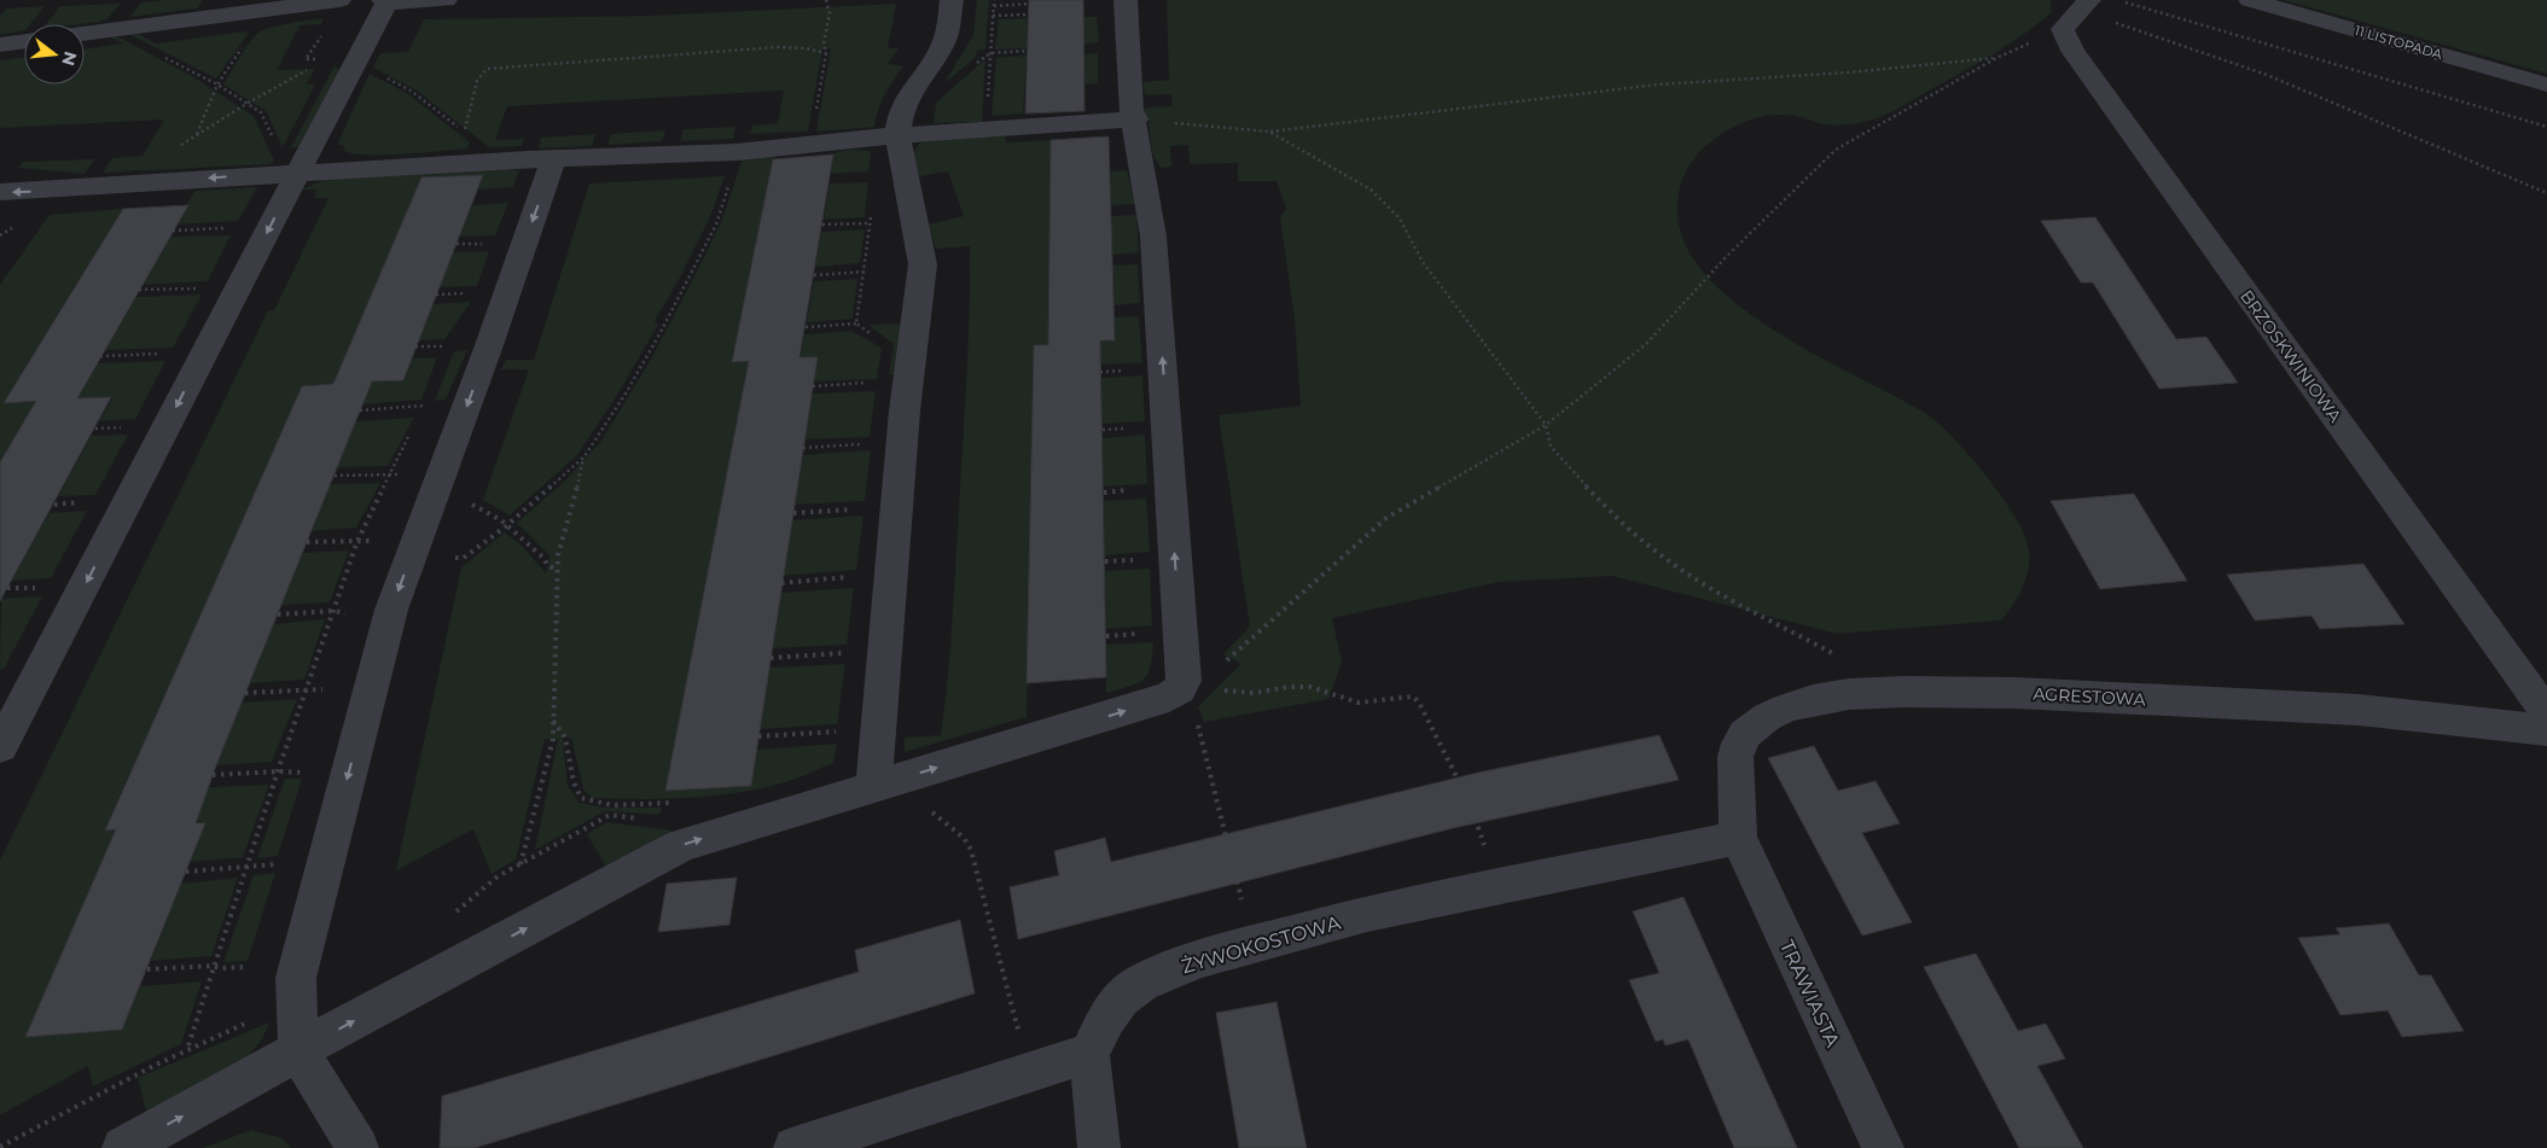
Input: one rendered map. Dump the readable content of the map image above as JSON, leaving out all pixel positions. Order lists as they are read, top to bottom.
{
  "streets": {
    "street": [
      "11 LISTOPADA",
      "BRZOSKWINIOWA",
      "AGRESTOWA",
      "ŻYWOKOSTOWA",
      "TRAWIASTA"
    ]
  },
  "crossings": [
    ["AGRESTOWA", "ŻYWOKOSTOWA"],
    ["AGRESTOWA", "TRAWIASTA"],
    ["ŻYWOKOSTOWA", "TRAWIASTA"]
  ],
  "north": "right"
}
